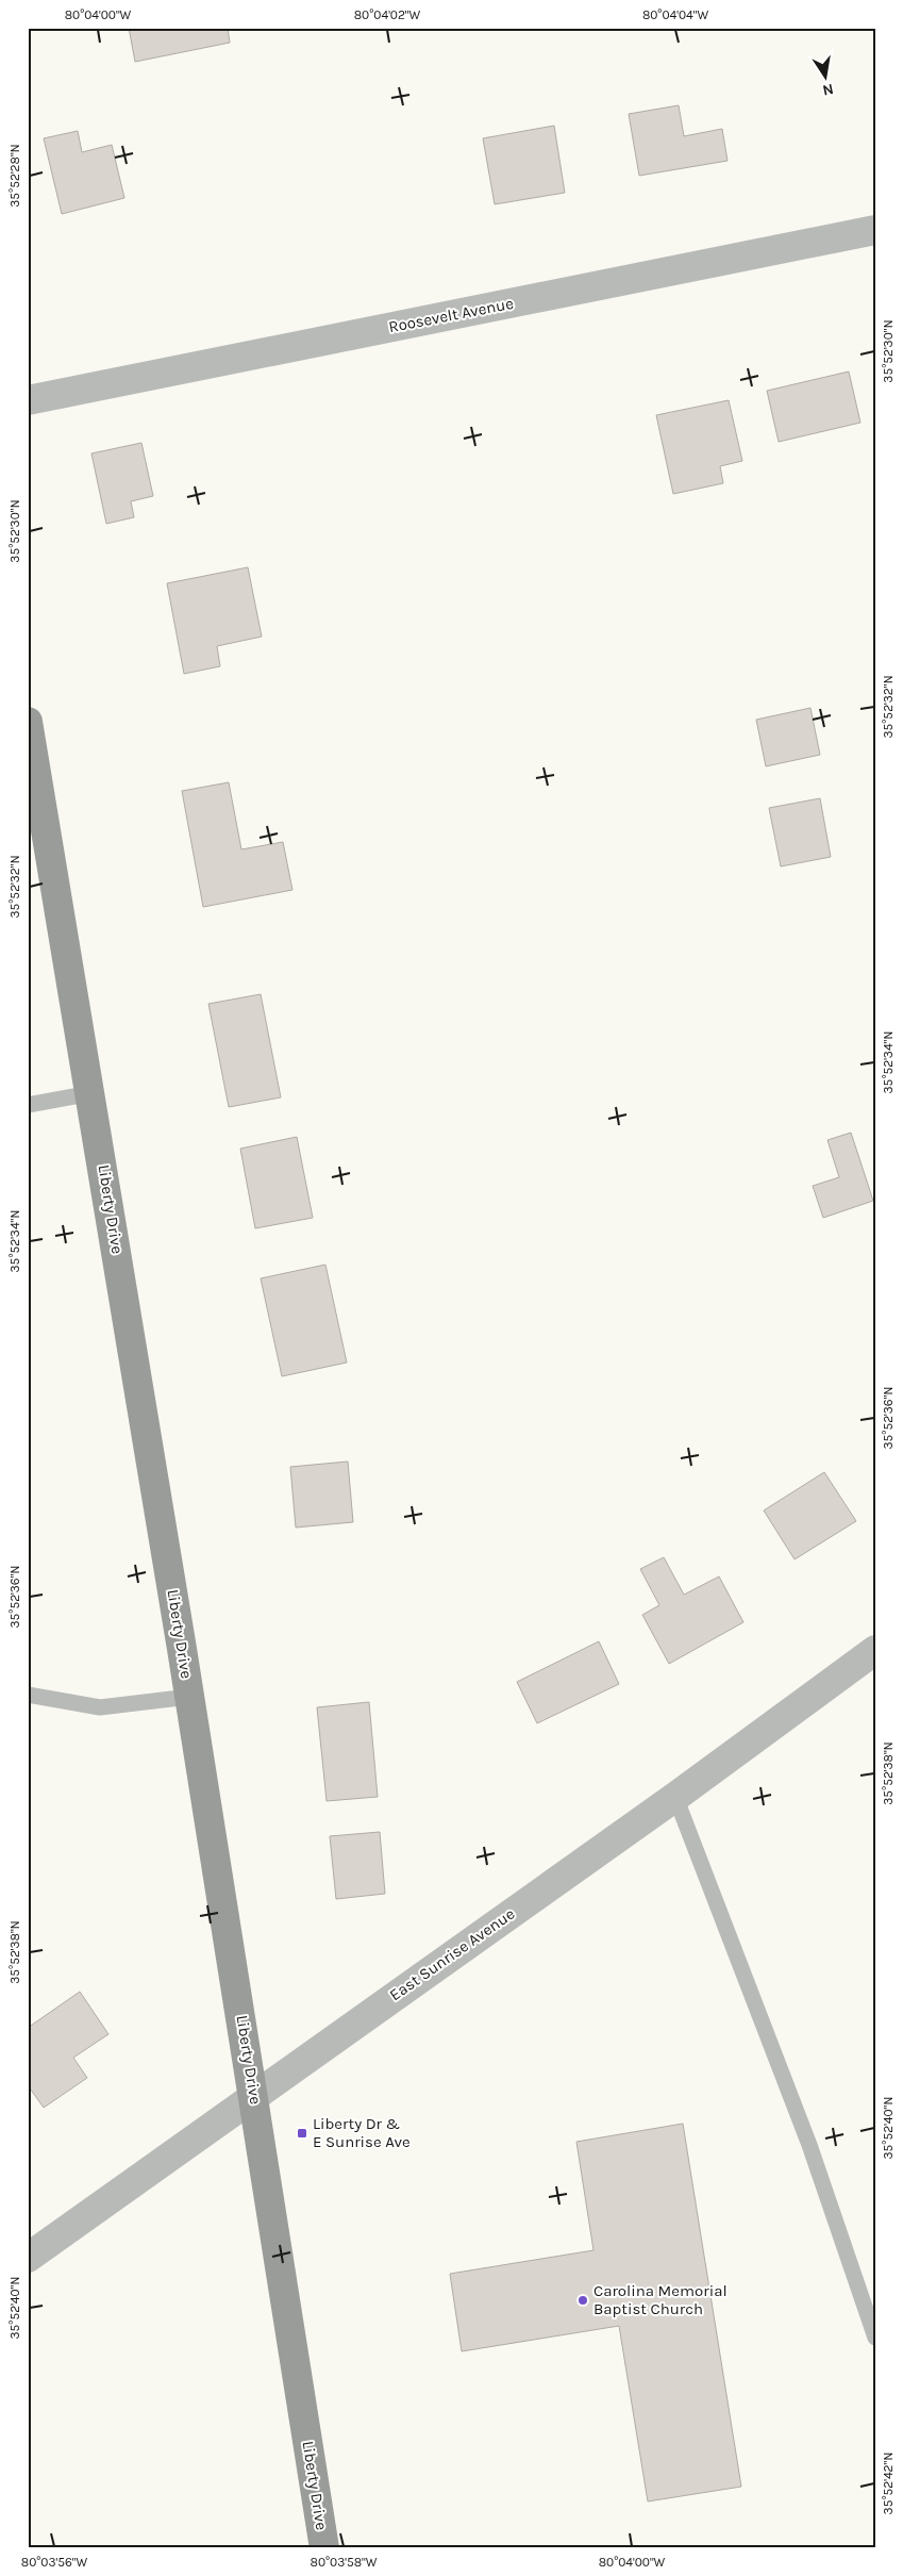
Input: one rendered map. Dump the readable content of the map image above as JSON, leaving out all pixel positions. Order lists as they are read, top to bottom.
{
  "streets": {
    "street": ["Roosevelt Avenue", "Liberty Drive", "East Sunrise Avenue"]
  },
  "crossings": [
    ["Liberty Drive", "East Sunrise Avenue"]
  ],
  "places": {
    "transit": ["Liberty Dr & E Sunrise Ave"],
    "other": ["Carolina Memorial Baptist Church"]
  },
  "north": "bottom",
  "coordinates": [
    "80°04'00\"W",
    "80°04'02\"W",
    "80°04'04\"W",
    "35°52'28\"N",
    "35°52'30\"N",
    "35°52'32\"N",
    "35°52'34\"N",
    "35°52'36\"N",
    "35°52'38\"N",
    "35°52'40\"N",
    "35°52'42\"N",
    "80°03'56\"W",
    "80°03'58\"W"
  ]
}
